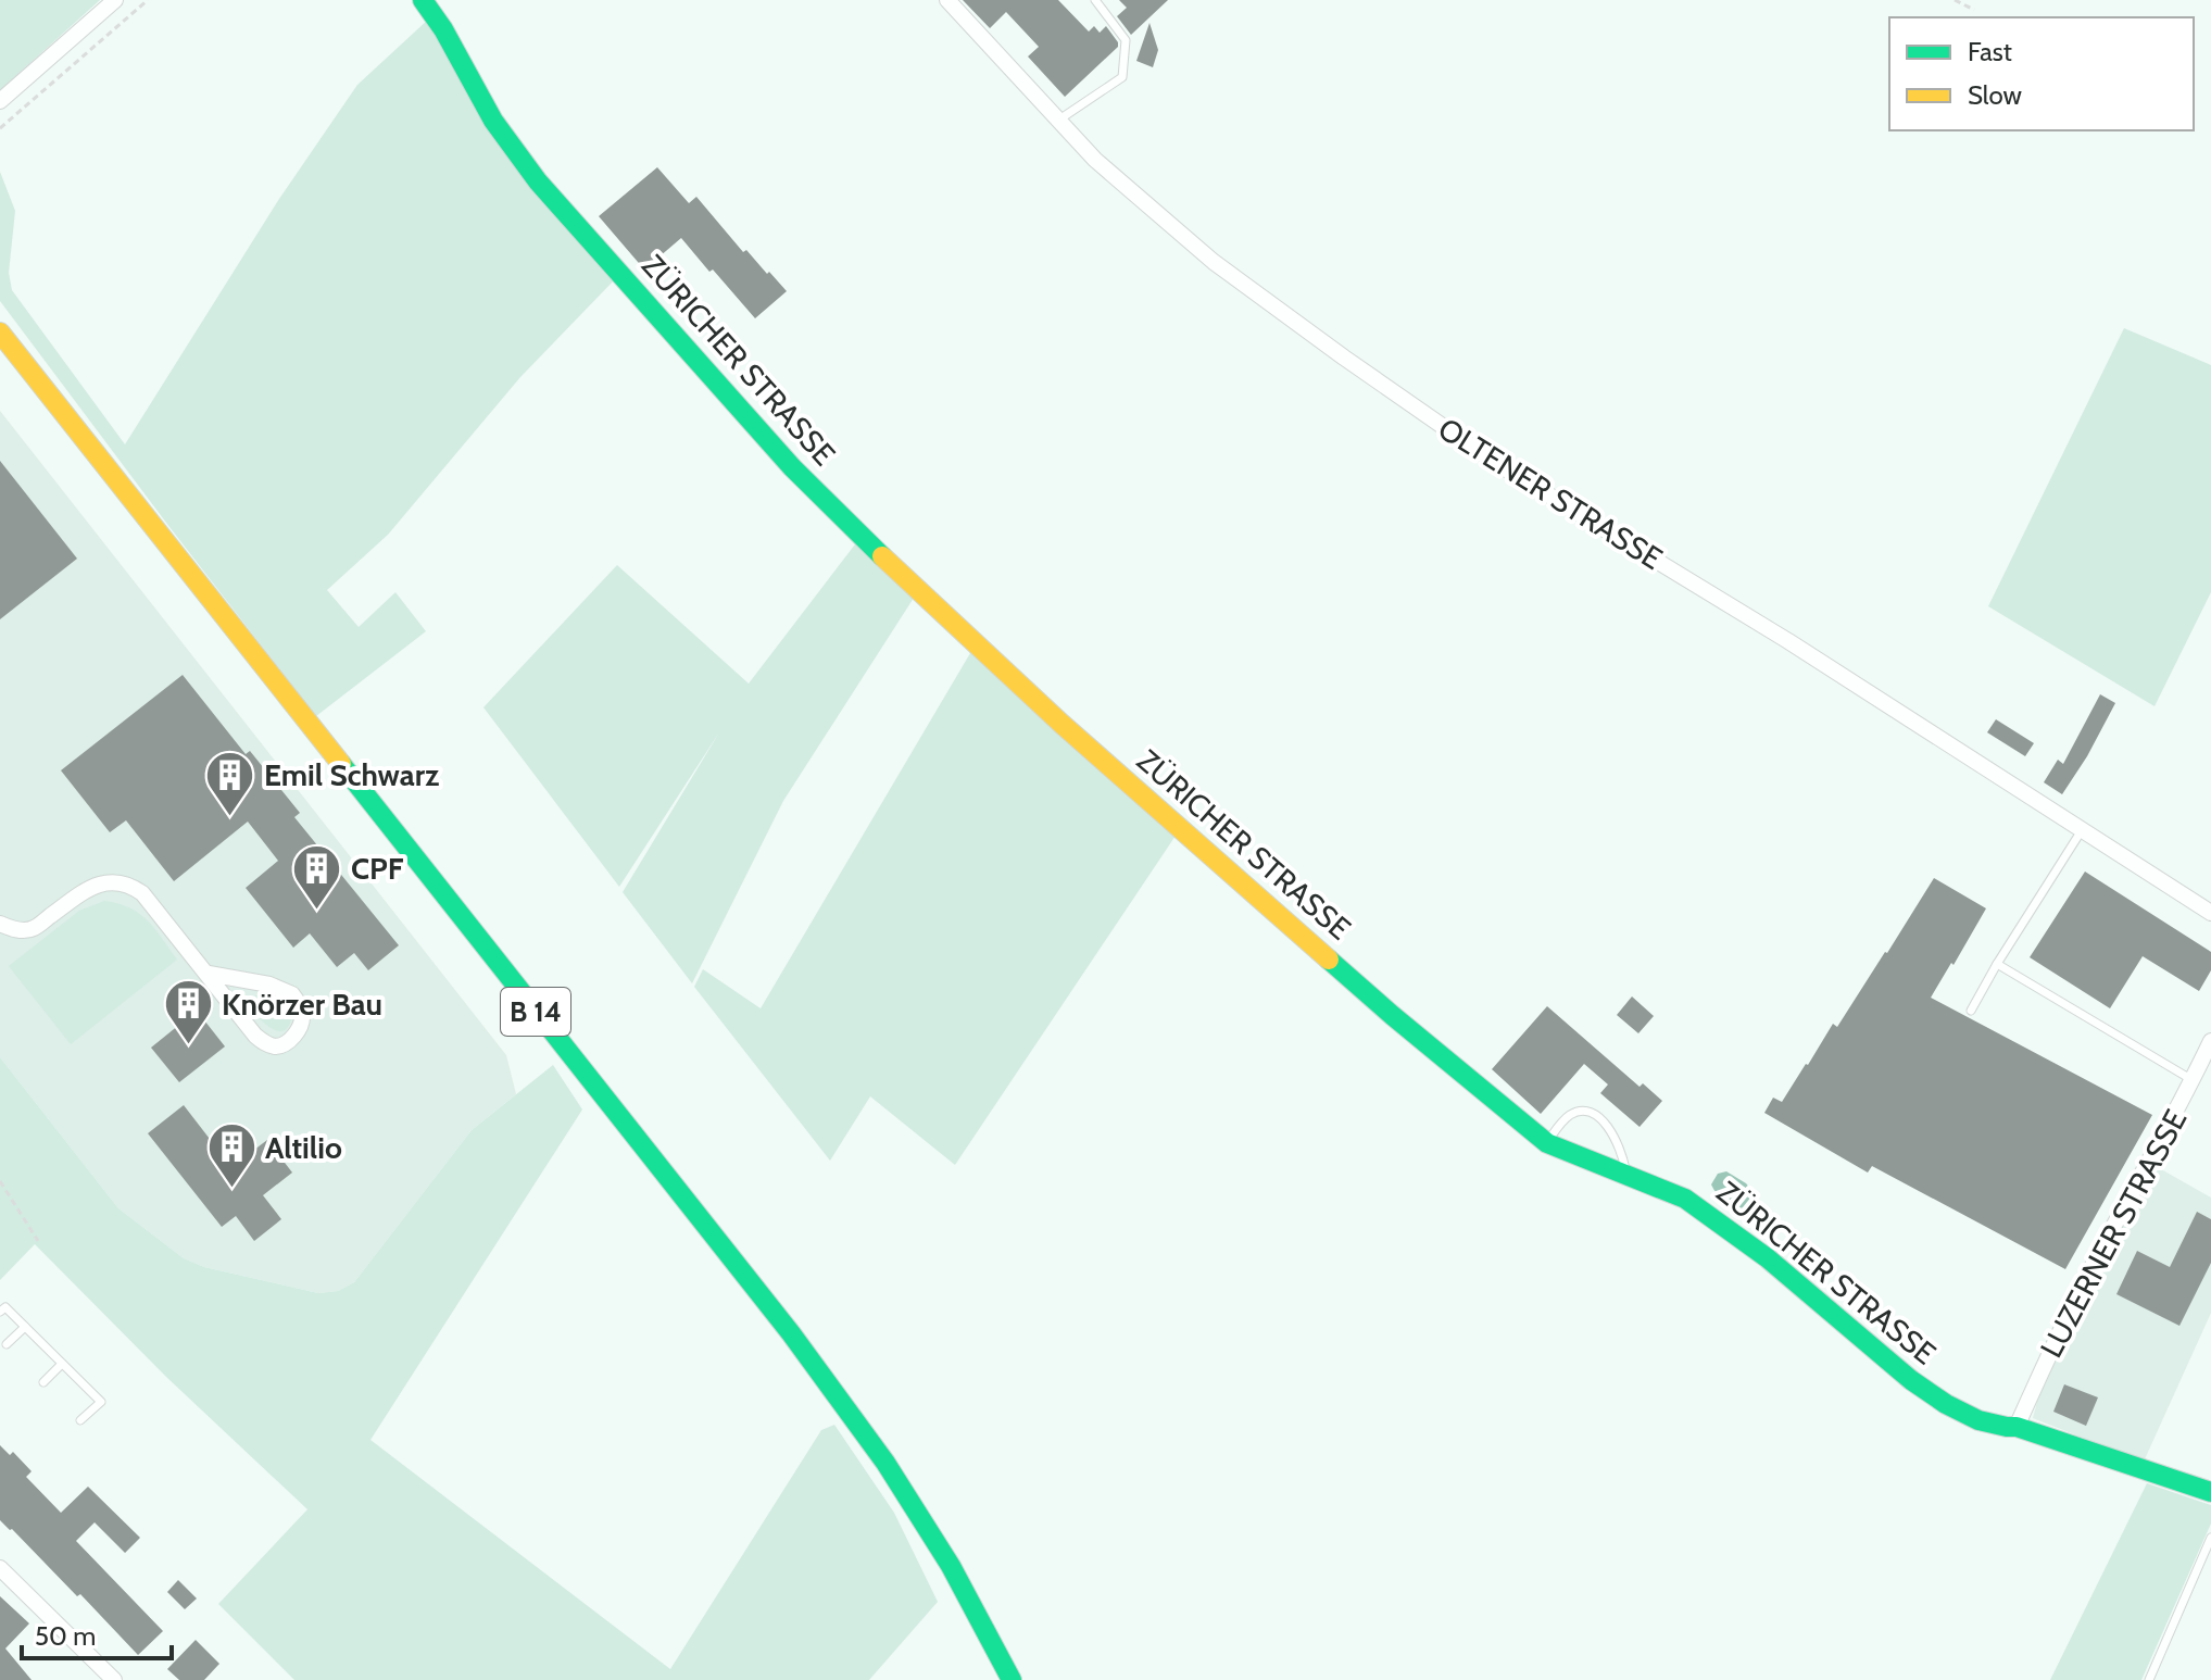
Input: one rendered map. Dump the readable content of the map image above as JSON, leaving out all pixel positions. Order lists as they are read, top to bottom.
{
  "streets": {
    "street": [
      "ZÜRICHER STRASSE",
      "OLTENER STRASSE",
      "B 14",
      "LUZERNER STRASSE"
    ]
  },
  "crossings": [
    ["ZÜRICHER STRASSE", "LUZERNER STRASSE"]
  ],
  "places": {
    "building": [
      "Emil Schwarz",
      "CPF",
      "Knörzer Bau",
      "Altilio"
    ]
  },
  "legend": ["Fast", "Slow"],
  "scale_bar": "50 m"
}
